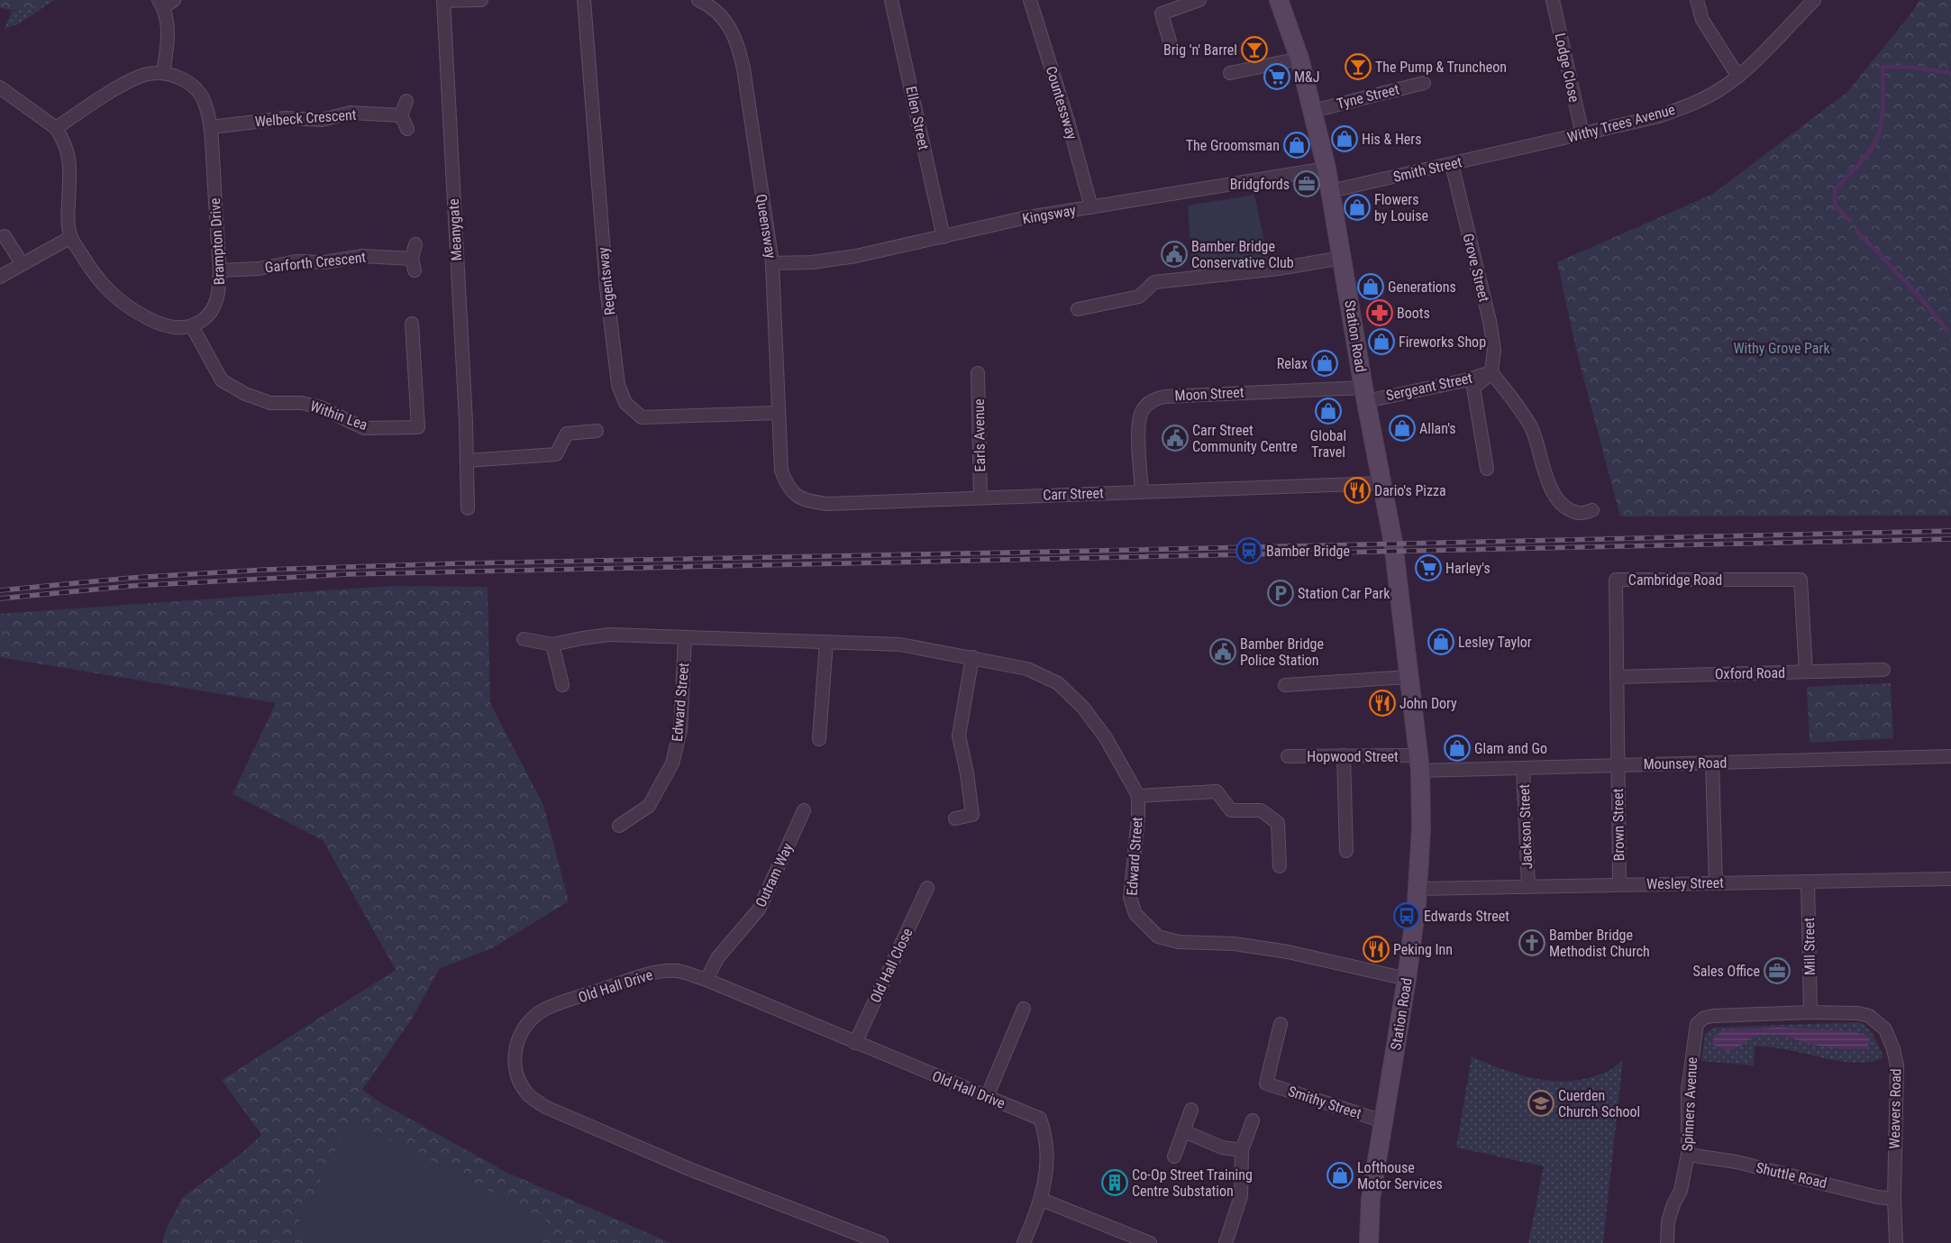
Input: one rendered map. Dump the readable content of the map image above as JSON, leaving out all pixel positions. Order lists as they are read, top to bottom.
{
  "streets": {
    "main road": ["Station Road"],
    "street": [
      "Lodge Close",
      "Tyne Street",
      "Countessway",
      "Welbeck Crescent",
      "Ellen Street",
      "Withy Trees Avenue",
      "Smith Street",
      "Kingsway",
      "Queensway",
      "Meanygate",
      "Brampton Drive",
      "Garforth Crescent",
      "Grove Street",
      "Regentsway",
      "Sergeant Street",
      "Moon Street",
      "Within Lea",
      "Earls Avenue",
      "Carr Street",
      "Cambridge Road",
      "Oxford Road",
      "Edward Street",
      "Hopwood Street",
      "Mounsey Road",
      "Brown Street",
      "Jackson Street",
      "Outram Way",
      "Wesley Street",
      "Mill Street",
      "Old Hall Close",
      "Old Hall Drive",
      "Smithy Street",
      "Spinners Avenue",
      "Weavers Road",
      "Shuttle Road"
    ]
  },
  "crossings": [
    ["Lodge Close", "Withy Trees Avenue"],
    ["Tyne Street", "Station Road"],
    ["Countessway", "Kingsway"],
    ["Welbeck Crescent", "Brampton Drive"],
    ["Ellen Street", "Kingsway"],
    ["Withy Trees Avenue", "Smith Street"],
    ["Smith Street", "Grove Street"],
    ["Smith Street", "Station Road"],
    ["Kingsway", "Queensway"],
    ["Kingsway", "Station Road"],
    ["Queensway", "Regentsway"],
    ["Queensway", "Carr Street"],
    ["Brampton Drive", "Garforth Crescent"],
    ["Brampton Drive", "Within Lea"],
    ["Grove Street", "Sergeant Street"],
    ["Station Road", "Sergeant Street"],
    ["Station Road", "Moon Street"],
    ["Station Road", "Carr Street"],
    ["Station Road", "Edward Street"],
    ["Station Road", "Hopwood Street"],
    ["Station Road", "Mounsey Road"],
    ["Station Road", "Wesley Street"],
    ["Station Road", "Smithy Street"],
    ["Sergeant Street", "Moon Street"],
    ["Moon Street", "Carr Street"],
    ["Earls Avenue", "Carr Street"],
    ["Cambridge Road", "Oxford Road"],
    ["Cambridge Road", "Mounsey Road"],
    ["Cambridge Road", "Brown Street"],
    ["Hopwood Street", "Mounsey Road"],
    ["Mounsey Road", "Brown Street"],
    ["Mounsey Road", "Jackson Street"],
    ["Brown Street", "Wesley Street"],
    ["Jackson Street", "Wesley Street"],
    ["Outram Way", "Old Hall Drive"],
    ["Wesley Street", "Mill Street"],
    ["Mill Street", "Spinners Avenue"],
    ["Mill Street", "Weavers Road"],
    ["Old Hall Close", "Old Hall Drive"],
    ["Spinners Avenue", "Weavers Road"],
    ["Spinners Avenue", "Shuttle Road"],
    ["Weavers Road", "Shuttle Road"]
  ],
  "parks": ["Withy Grove Park"],
  "places": {
    "bar": ["Brig 'n' Barrel", "The Pump & Truncheon"],
    "supermarket": ["M&J", "Harley's"],
    "shop": [
      "His & Hers",
      "The Groomsman",
      "Flowers by Louise",
      "Generations",
      "Fireworks Shop",
      "Relax",
      "Global Travel",
      "Allan's",
      "Lesley Taylor",
      "Glam and Go",
      "Lofthouse Motor Services"
    ],
    "office": ["Bridgfords", "Sales Office"],
    "public building": ["Bamber Bridge Conservative Club", "Carr Street Community Centre", "Bamber Bridge Police Station"],
    "pharmacy": ["Boots"],
    "restaurant": ["Dario's Pizza", "John Dory", "Peking Inn"],
    "station": ["Bamber Bridge"],
    "parking": ["Station Car Park"],
    "bus stop": ["Edwards Street"],
    "church": ["Bamber Bridge Methodist Church"],
    "school or university": ["Cuerden Church School"],
    "building": ["Co-Op Street Training Centre Substation"]
  }
}
